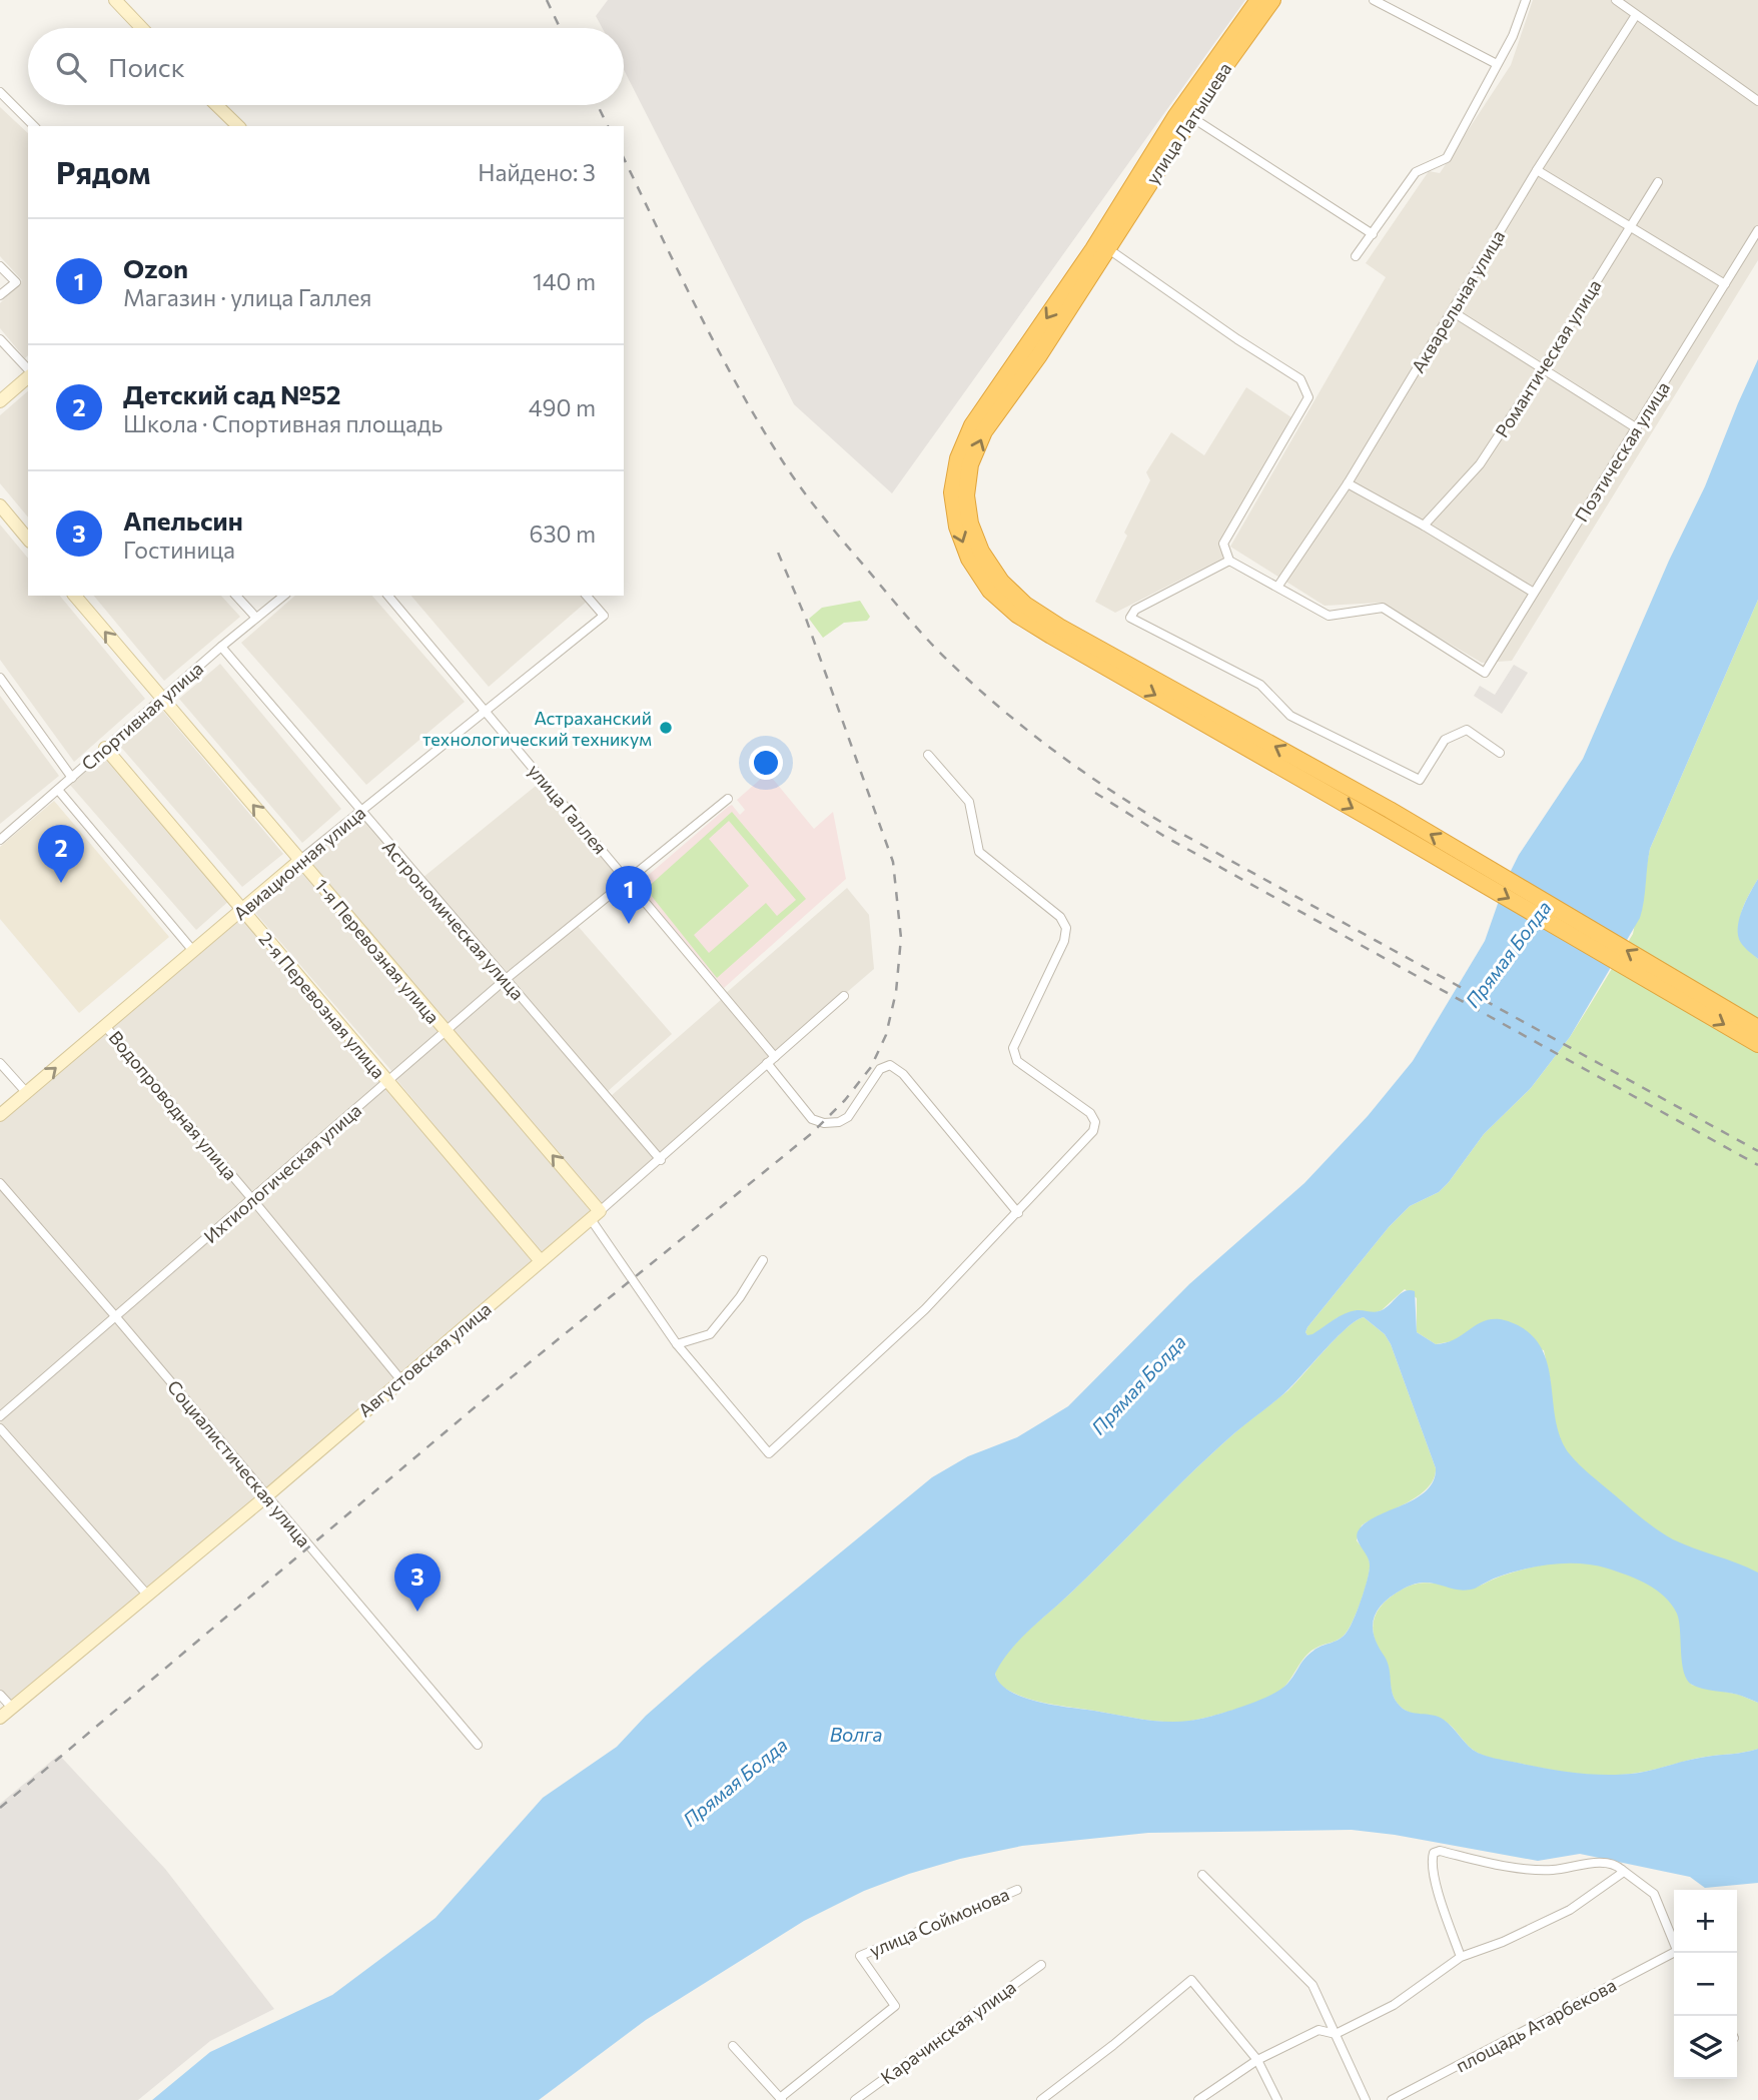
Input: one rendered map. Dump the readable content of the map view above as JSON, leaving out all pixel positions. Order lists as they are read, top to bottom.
{
  "streets": {
    "highway": ["улица Латышева"],
    "street": [
      "Акварельная улица",
      "Романтическая улица",
      "Поэтическая улица",
      "Спортивная улица",
      "улица Галлея",
      "Авиационная улица",
      "Астрономическая улица",
      "1-я Перевозная улица",
      "2-я Перевозная улица",
      "Водопроводная улица",
      "Ихтиологическая улица",
      "Августовская улица",
      "Социалистическая улица",
      "улица Соймонова",
      "площадь Атарбекова",
      "Карачинская улица"
    ]
  },
  "crossings": [
    ["Акварельная улица", "Поэтическая улица"],
    ["Спортивная улица", "Астрономическая улица"],
    ["Спортивная улица", "1-я Перевозная улица"],
    ["Спортивная улица", "2-я Перевозная улица"],
    ["улица Галлея", "Авиационная улица"],
    ["улица Галлея", "Ихтиологическая улица"],
    ["улица Галлея", "Августовская улица"],
    ["Авиационная улица", "Астрономическая улица"],
    ["Авиационная улица", "1-я Перевозная улица"],
    ["Авиационная улица", "2-я Перевозная улица"],
    ["Авиационная улица", "Водопроводная улица"],
    ["Астрономическая улица", "Ихтиологическая улица"],
    ["Астрономическая улица", "Августовская улица"],
    ["1-я Перевозная улица", "Ихтиологическая улица"],
    ["1-я Перевозная улица", "Августовская улица"],
    ["2-я Перевозная улица", "Ихтиологическая улица"],
    ["2-я Перевозная улица", "Августовская улица"],
    ["Водопроводная улица", "Ихтиологическая улица"],
    ["Водопроводная улица", "Августовская улица"],
    ["Ихтиологическая улица", "Социалистическая улица"],
    ["Августовская улица", "Социалистическая улица"]
  ],
  "one_way": ["1-я Перевозная улица"],
  "water": ["Прямая Болда", "Волга"],
  "places": ["Астраханский технологический техникум"],
  "page": {
    "search": "Поиск",
    "heading": ["Рядом", "Найдено: 3"],
    "list": [
      {
        "mark": "1",
        "name": "Ozon",
        "note": "Магазин · улица Галлея",
        "value": "140 m"
      },
      {
        "mark": "2",
        "name": "Детский сад №52",
        "note": "Школа · Спортивная площадь",
        "value": "490 m"
      },
      {
        "mark": "3",
        "name": "Апельсин",
        "note": "Гостиница",
        "value": "630 m"
      }
    ],
    "pins": ["2", "1", "3"],
    "map_buttons": ["+", "−"]
  }
}
